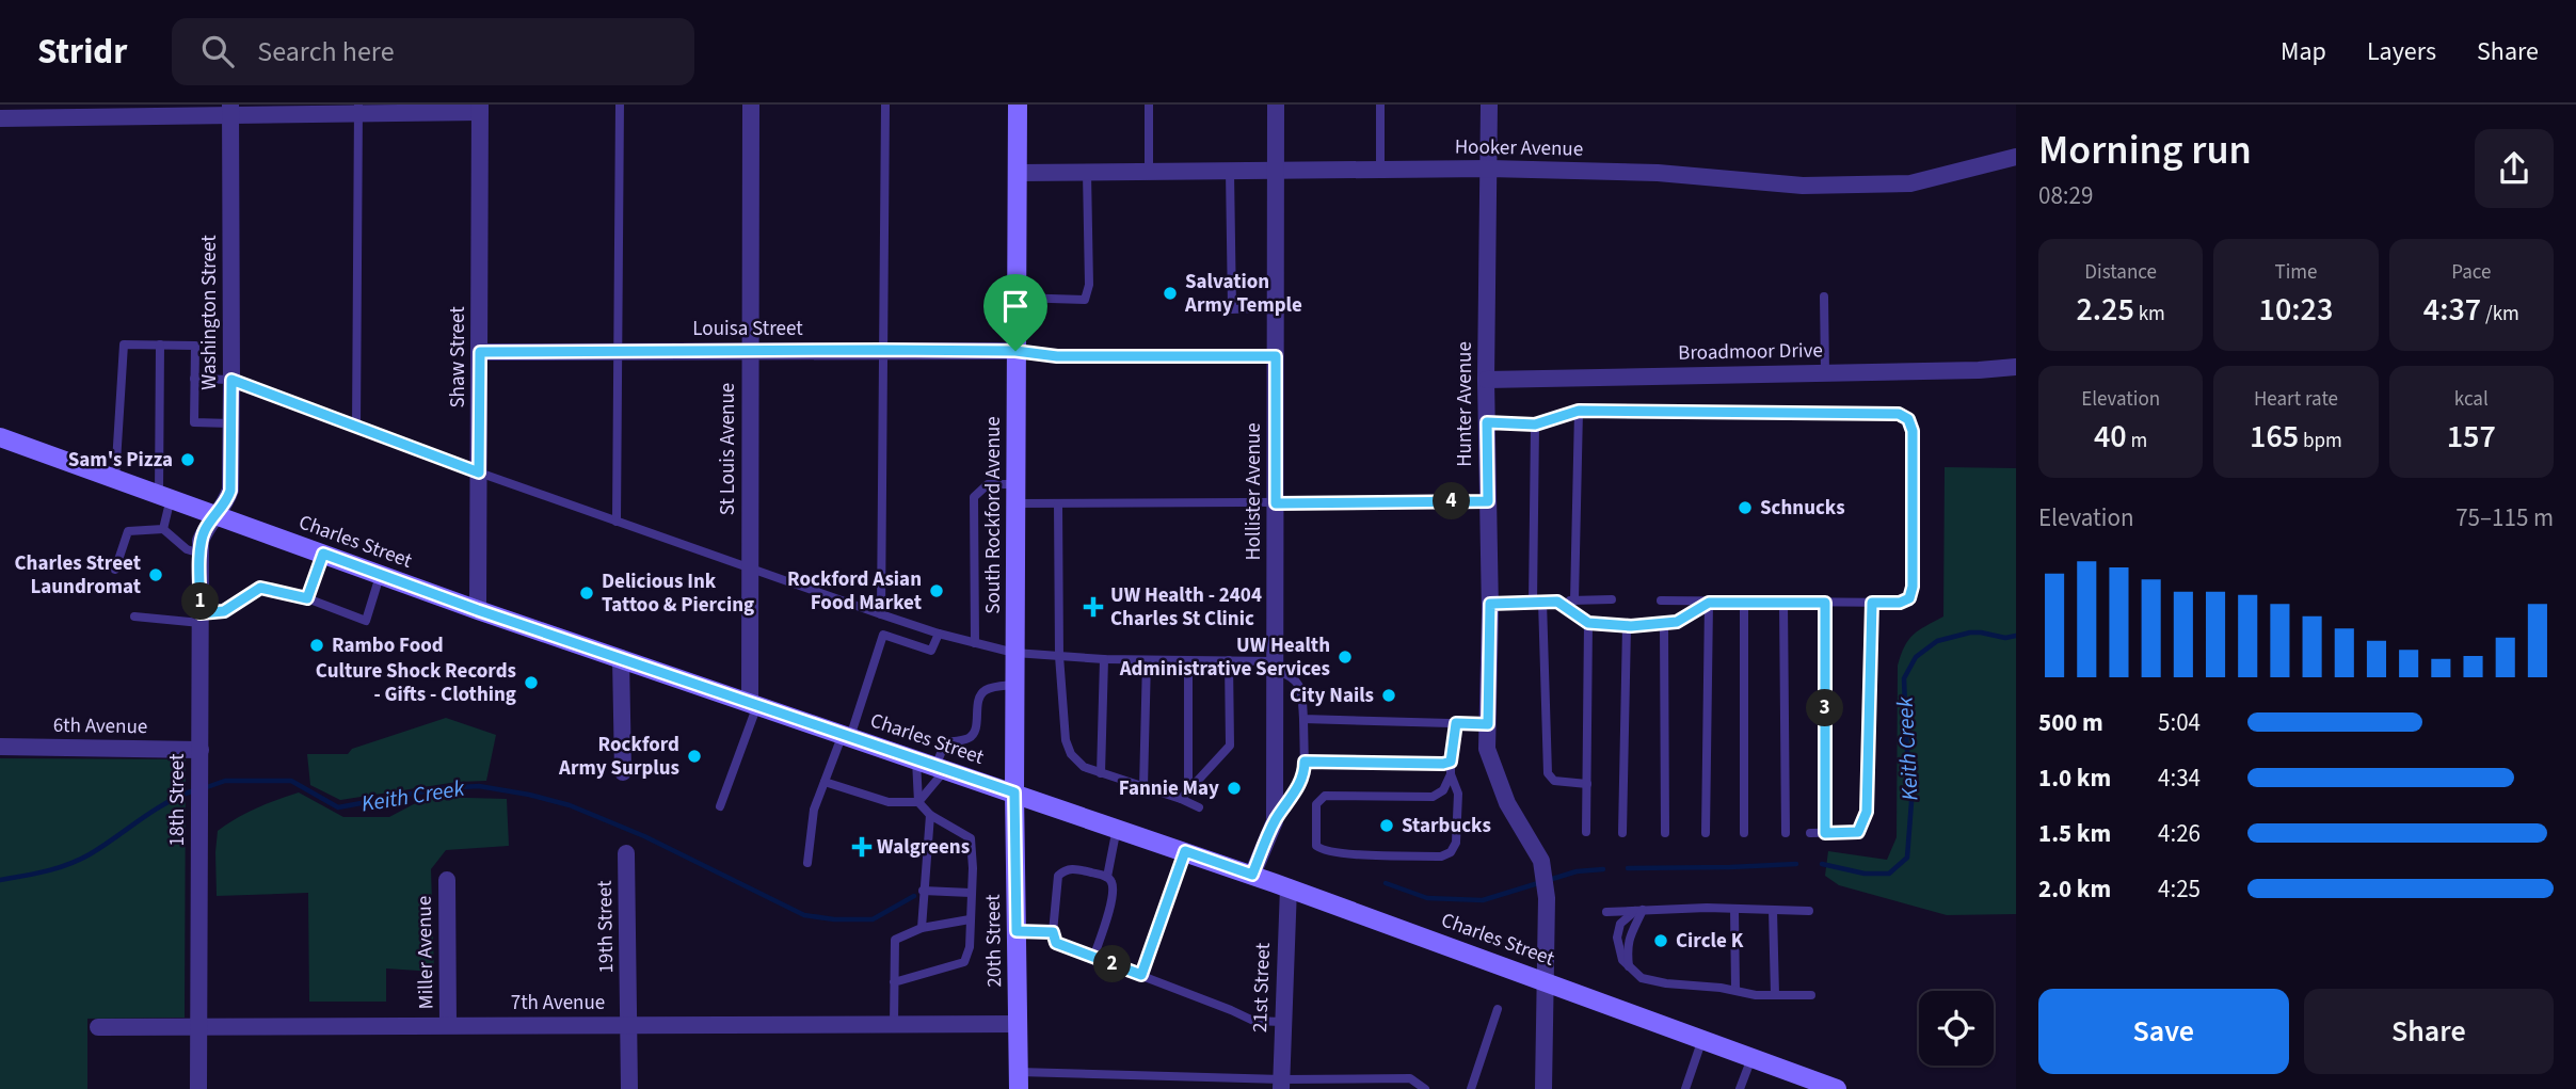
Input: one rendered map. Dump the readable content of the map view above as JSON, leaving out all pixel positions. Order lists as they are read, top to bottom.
{
  "streets": {
    "main road": ["South Rockford Avenue", "Charles Street", "20th Street"],
    "street": [
      "Hooker Avenue",
      "Washington Street",
      "Louisa Street",
      "Broadmoor Drive",
      "Shaw Street",
      "Hunter Avenue",
      "St Louis Avenue",
      "Hollister Avenue",
      "6th Avenue",
      "18th Street",
      "19th Street",
      "Miller Avenue",
      "21st Street",
      "7th Avenue"
    ]
  },
  "crossings": [
    ["Hooker Avenue", "Hunter Avenue"],
    ["Hooker Avenue", "Hollister Avenue"],
    ["Hooker Avenue", "South Rockford Avenue"],
    ["Washington Street", "Charles Street"],
    ["Washington Street", "18th Street"],
    ["Louisa Street", "Shaw Street"],
    ["Louisa Street", "St Louis Avenue"],
    ["Louisa Street", "South Rockford Avenue"],
    ["Broadmoor Drive", "Hunter Avenue"],
    ["Shaw Street", "Charles Street"],
    ["Hunter Avenue", "Charles Street"],
    ["St Louis Avenue", "Charles Street"],
    ["Hollister Avenue", "Charles Street"],
    ["South Rockford Avenue", "Charles Street"],
    ["South Rockford Avenue", "20th Street"],
    ["Charles Street", "18th Street"],
    ["Charles Street", "20th Street"],
    ["Charles Street", "21st Street"],
    ["6th Avenue", "18th Street"],
    ["18th Street", "7th Avenue"],
    ["19th Street", "7th Avenue"],
    ["20th Street", "7th Avenue"],
    ["Miller Avenue", "7th Avenue"]
  ],
  "water": ["Keith Creek"],
  "places": {
    "other": [
      "Salvation Army Temple",
      "Sam's Pizza",
      "Schnucks",
      "Charles Street Laundromat",
      "Rockford Asian Food Market",
      "Delicious Ink Tattoo & Piercing",
      "Rambo Food",
      "UW Health Administrative Services",
      "Culture Shock Records - Gifts - Clothing",
      "City Nails",
      "Rockford Army Surplus",
      "Fannie May",
      "Starbucks",
      "Circle K"
    ],
    "health": ["UW Health - 2404 Charles St Clinic", "Walgreens"]
  },
  "page": {
    "header": "Stridr",
    "search": "Search here",
    "nav": ["Map", "Layers", "Share"],
    "heading": ["Morning run", "08:29"],
    "stats": [
      ["Distance", "2.25 km"],
      ["Time", "10:23"],
      ["Pace", "4:37 /km"],
      ["Elevation", "40 m"],
      ["Heart rate", "165 bpm"],
      ["kcal", "157"]
    ],
    "pins": [
      "4",
      "1",
      "3",
      "2"
    ],
    "chart": ["Elevation", "75–115 m"],
    "list": [
      {
        "name": "500 m",
        "note": "5:04"
      },
      {
        "name": "1.0 km",
        "note": "4:34"
      },
      {
        "name": "1.5 km",
        "note": "4:26"
      },
      {
        "name": "2.0 km",
        "note": "4:25"
      }
    ],
    "buttons": ["Save", "Share"]
  }
}
